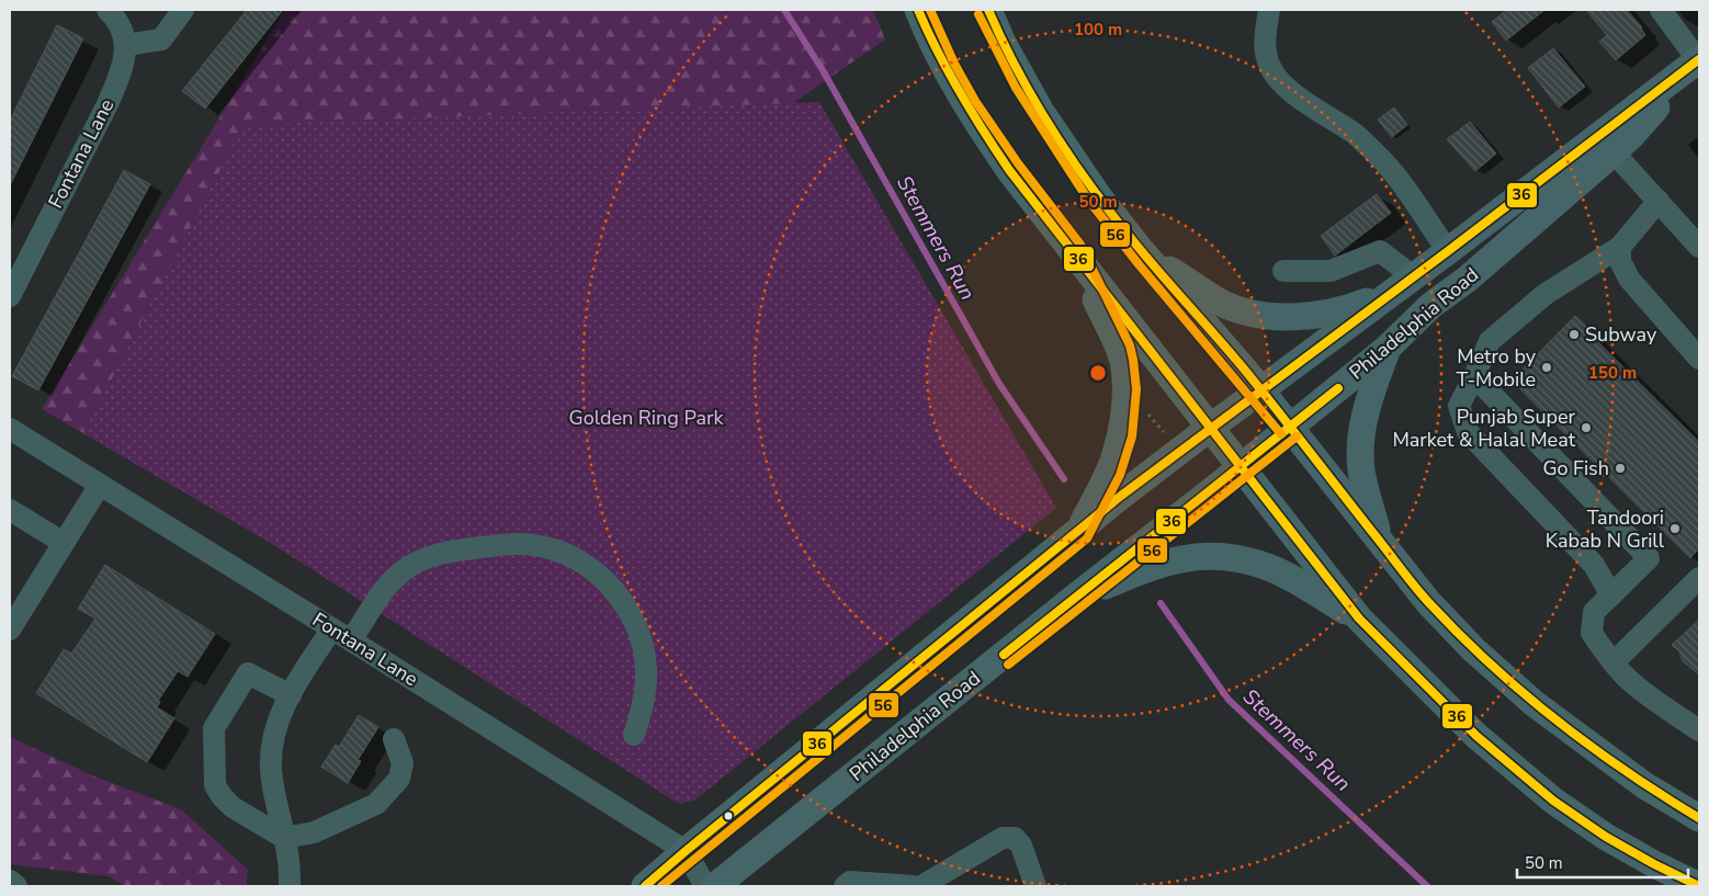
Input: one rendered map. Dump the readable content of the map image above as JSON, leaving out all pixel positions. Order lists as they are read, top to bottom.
{
  "streets": {
    "main road": ["Philadelphia Road"],
    "street": ["Fontana Lane"]
  },
  "crossings": [
    ["Fontana Lane", "Philadelphia Road"]
  ],
  "water": ["Stemmers Run"],
  "parks": ["Golden Ring Park"],
  "places": [
    "Subway",
    "Metro by T-Mobile",
    "Punjab Super Market & Halal Meat",
    "Go Fish",
    "Tandoori Kabab N Grill"
  ],
  "lines": ["transit line 36", "transit line 56"],
  "scale_bar": "50 m",
  "rings": ["100 m", "50 m", "150 m"]
}
